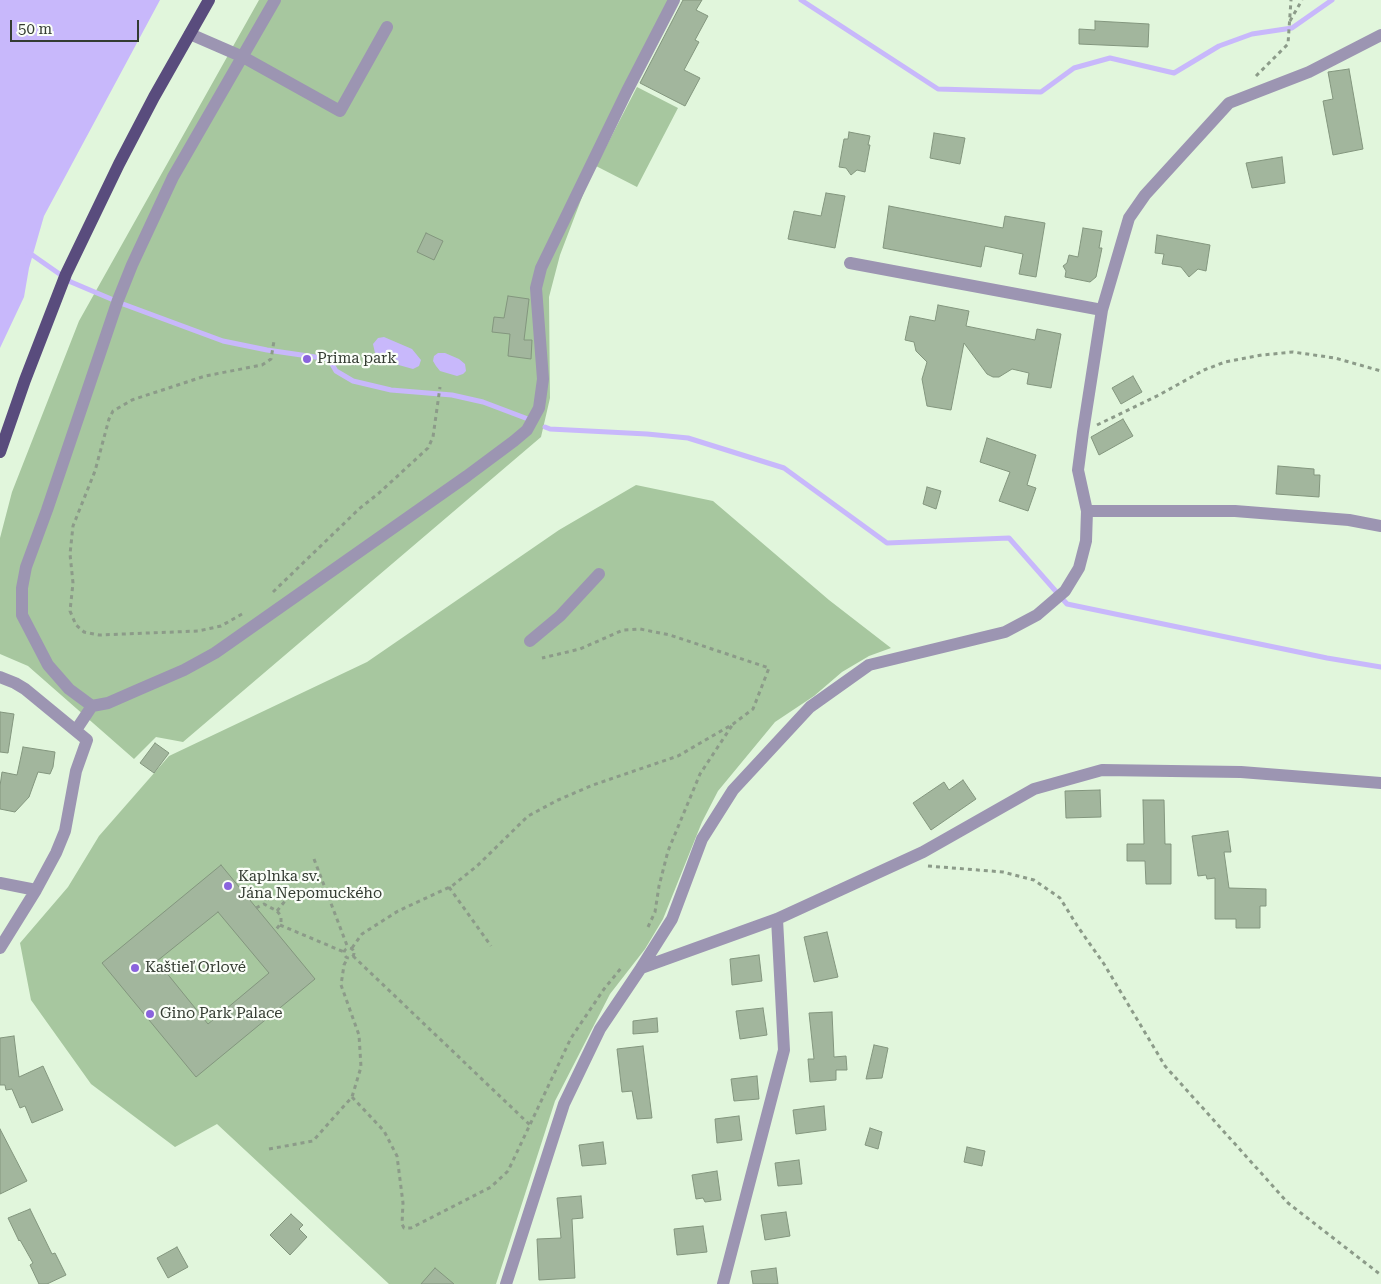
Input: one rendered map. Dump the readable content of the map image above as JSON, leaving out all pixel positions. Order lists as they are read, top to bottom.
{
  "places": [
    "Prima park",
    "Kaplnka sv. Jána Nepomuckého",
    "Kaštieľ Orlové",
    "Gino Park Palace"
  ],
  "scale_bar": "50 m"
}
